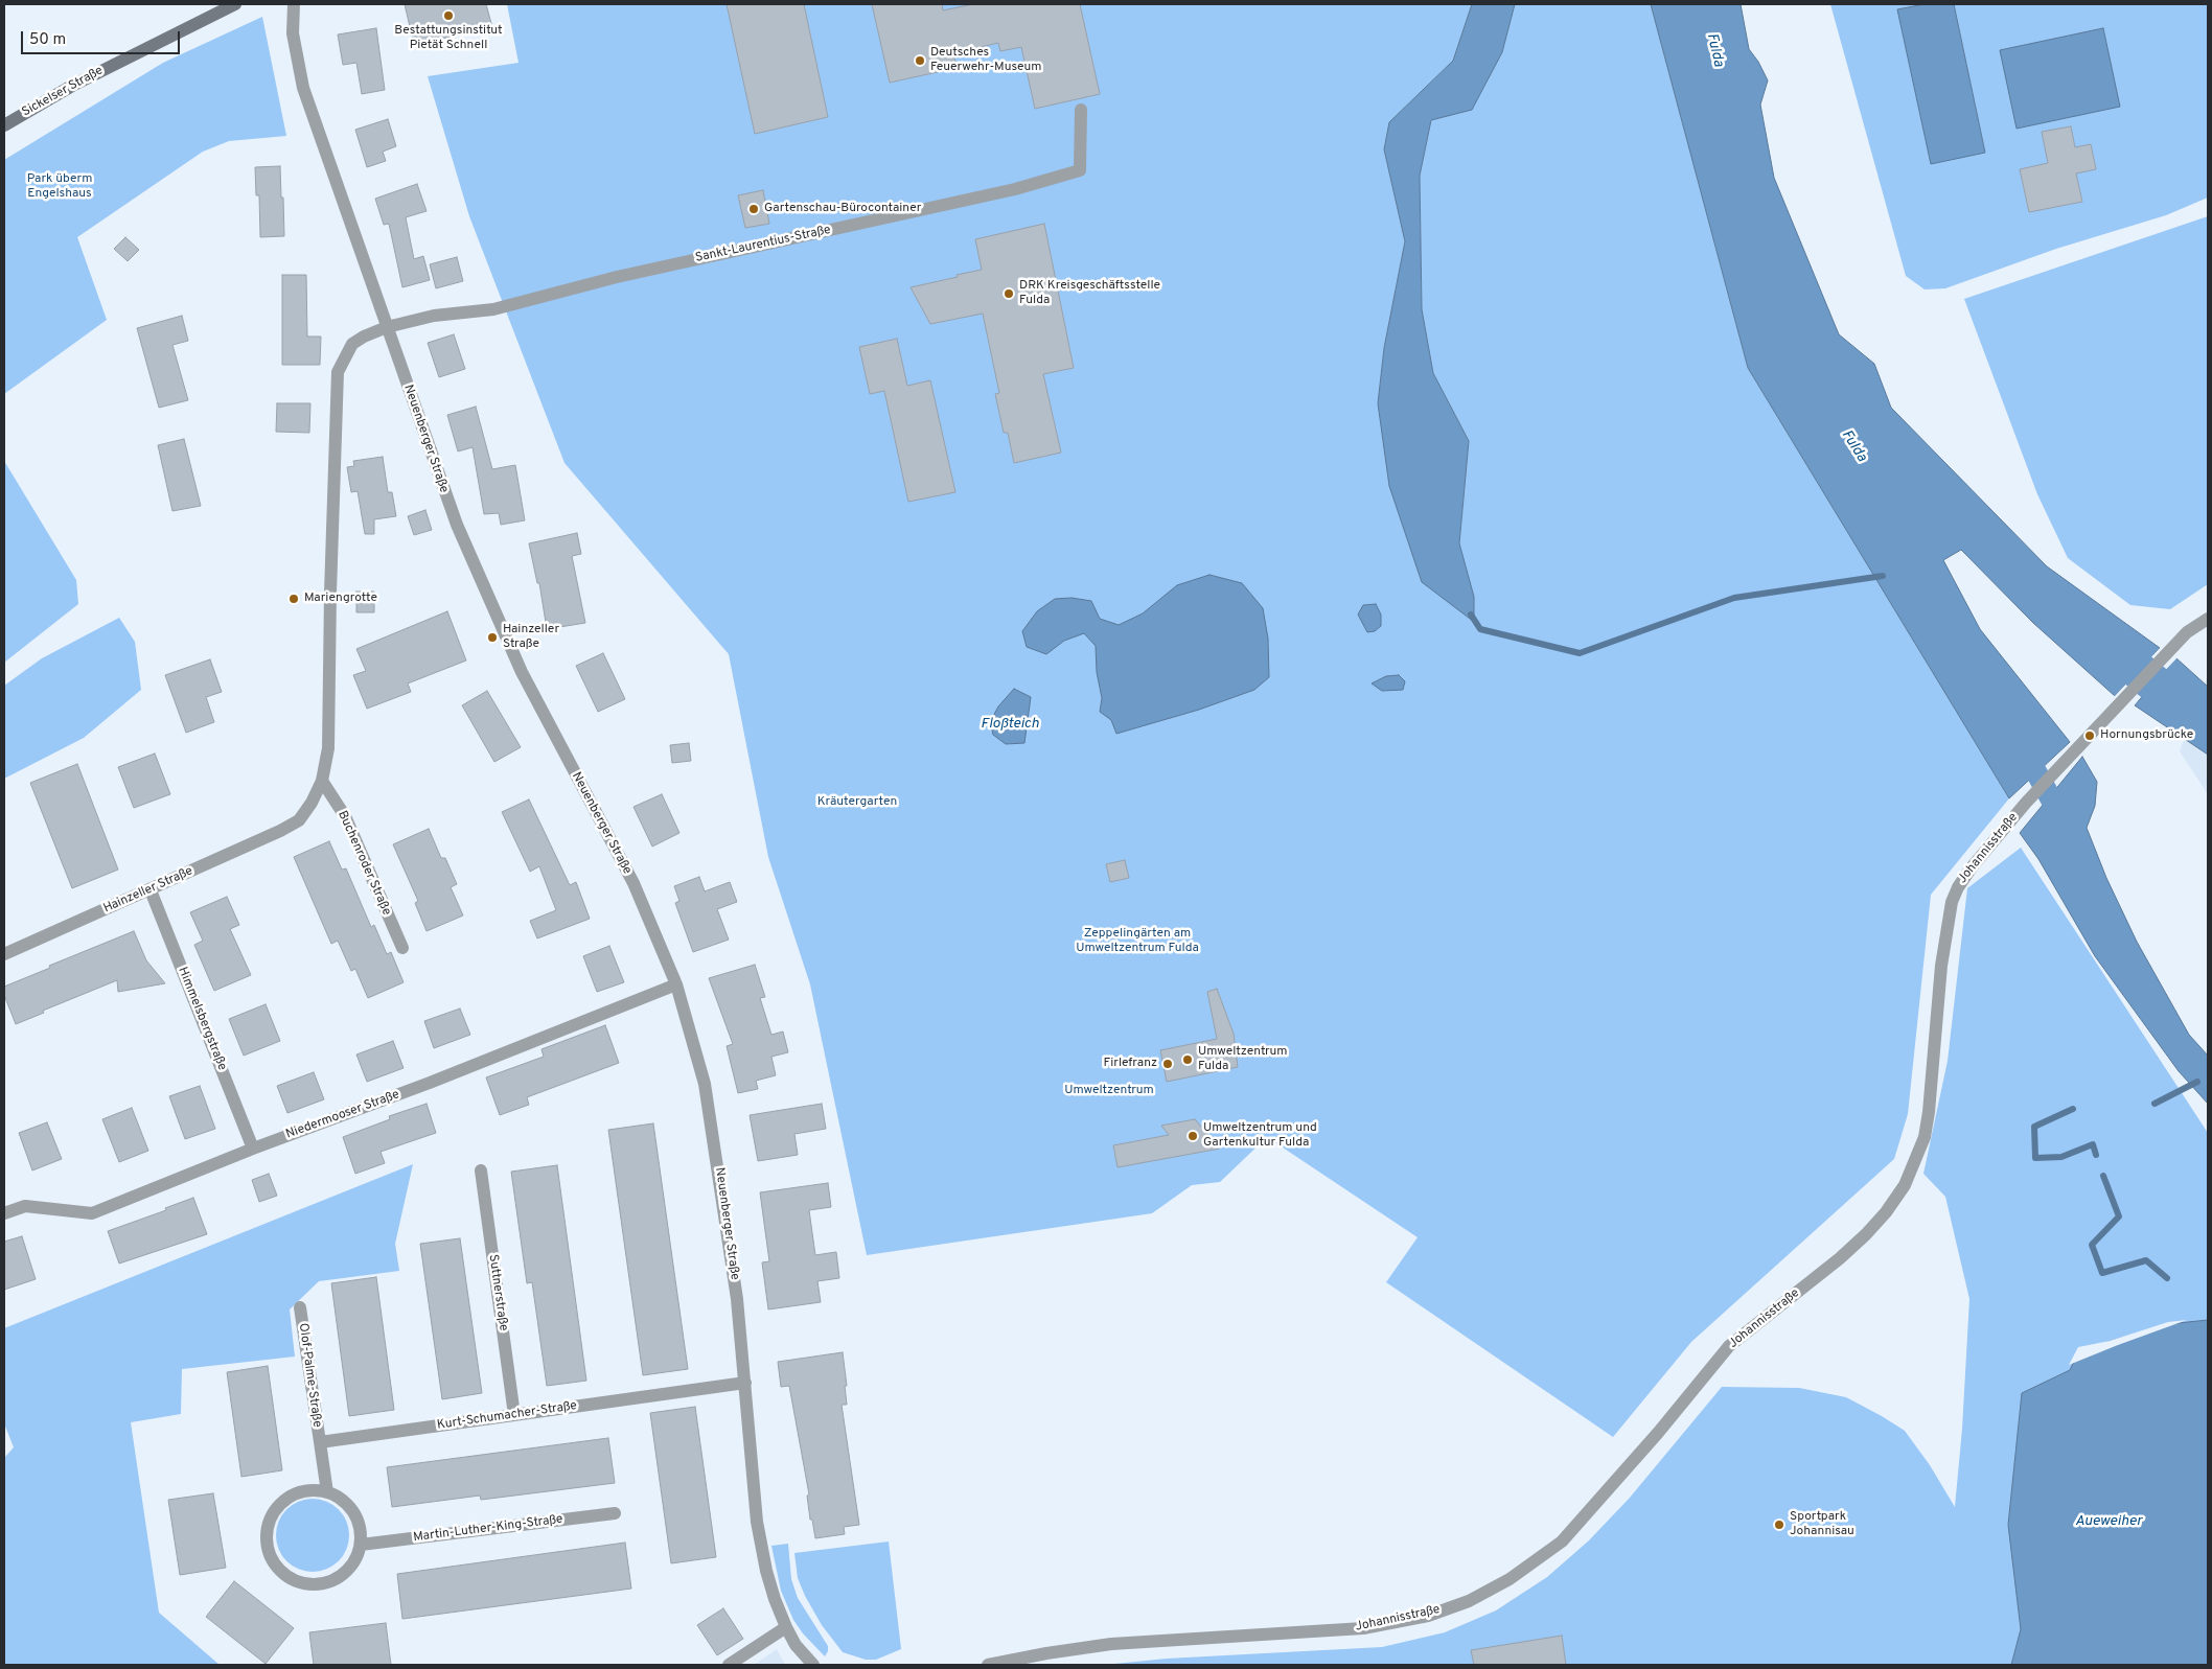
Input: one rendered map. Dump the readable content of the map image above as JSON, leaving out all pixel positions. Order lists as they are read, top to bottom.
{
  "streets": {
    "main road": ["Sickelser Straße"],
    "street": [
      "Sankt-Laurentius-Straße",
      "Neuenberger Straße",
      "Johannisstraße",
      "Buchenroder Straße",
      "Hainzeller Straße",
      "Himmelsbergstraße",
      "Niedermooser Straße",
      "Suttnerstraße",
      "Olof-Palme-Straße",
      "Kurt-Schumacher-Straße",
      "Martin-Luther-King-Straße"
    ]
  },
  "crossings": [
    ["Sankt-Laurentius-Straße", "Neuenberger Straße"],
    ["Sankt-Laurentius-Straße", "Hainzeller Straße"],
    ["Neuenberger Straße", "Hainzeller Straße"],
    ["Neuenberger Straße", "Niedermooser Straße"],
    ["Neuenberger Straße", "Kurt-Schumacher-Straße"],
    ["Buchenroder Straße", "Hainzeller Straße"],
    ["Hainzeller Straße", "Himmelsbergstraße"],
    ["Himmelsbergstraße", "Niedermooser Straße"],
    ["Suttnerstraße", "Kurt-Schumacher-Straße"],
    ["Olof-Palme-Straße", "Kurt-Schumacher-Straße"]
  ],
  "water": ["Fulda", "Floßteich", "Aueweiher"],
  "parks": [
    "Park überm Engelshaus",
    "Kräutergarten",
    "Zeppelingärten am Umweltzentrum Fulda",
    "Umweltzentrum"
  ],
  "places": [
    "Bestattungsinstitut Pietät Schnell",
    "Deutsches Feuerwehr-Museum",
    "Gartenschau-Bürocontainer",
    "DRK Kreisgeschäftsstelle Fulda",
    "Mariengrotte",
    "Hainzeller Straße",
    "Hornungsbrücke",
    "Umweltzentrum Fulda",
    "Firlefranz",
    "Umweltzentrum und Gartenkultur Fulda",
    "Sportpark Johannisau"
  ],
  "scale_bar": "50 m"
}
